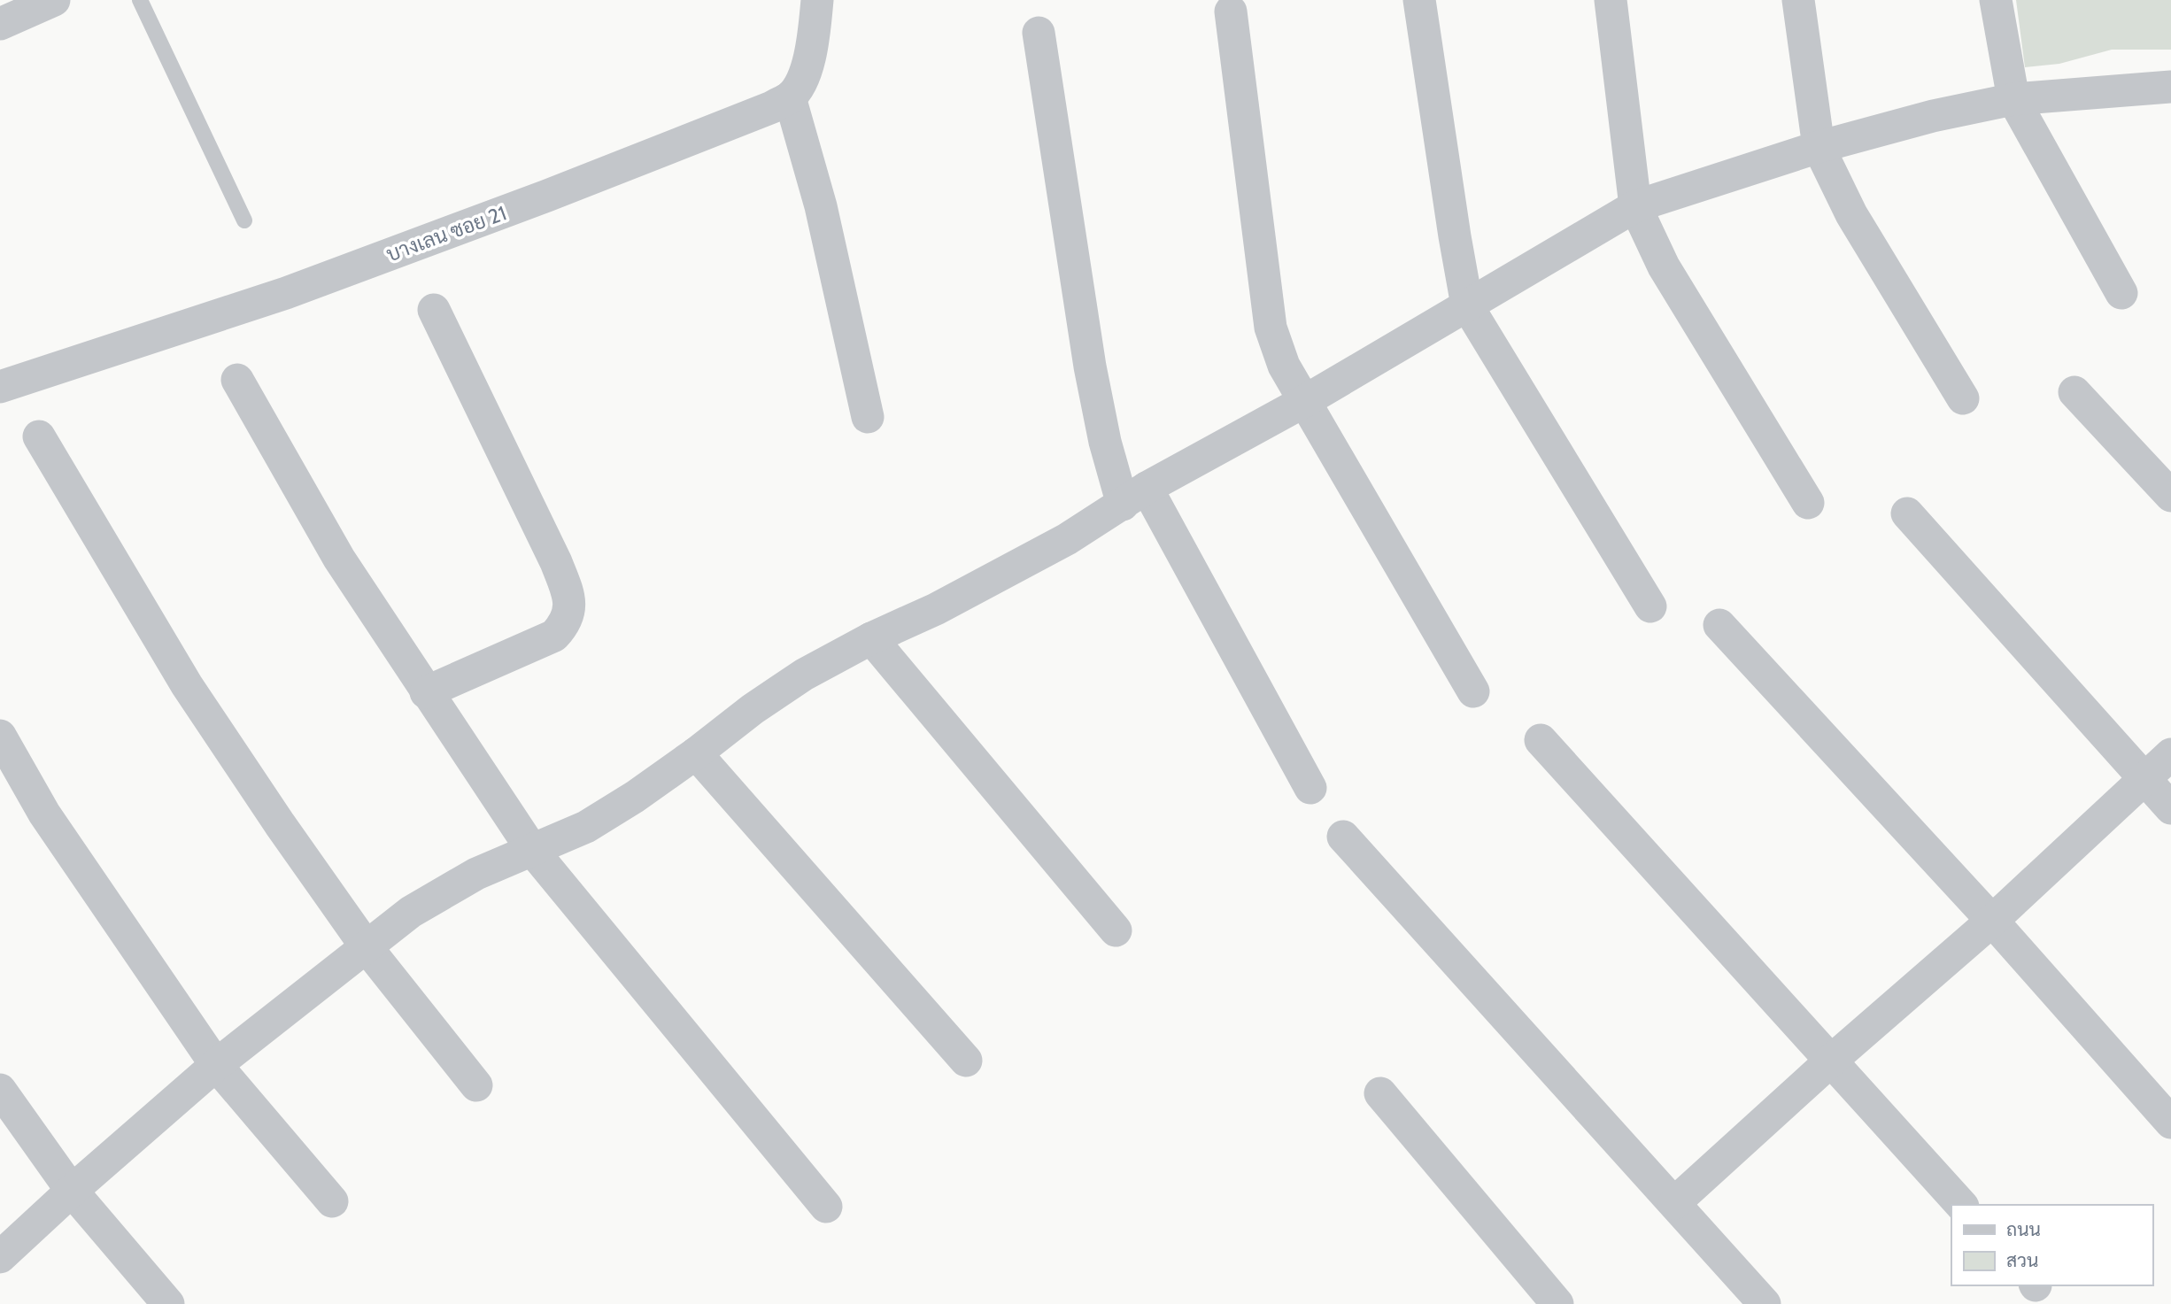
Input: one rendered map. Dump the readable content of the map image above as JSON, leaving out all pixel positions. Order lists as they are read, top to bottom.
{
  "streets": {
    "street": ["บางเลน ซอย 21"]
  },
  "legend": ["ถนน", "สวน"]
}
